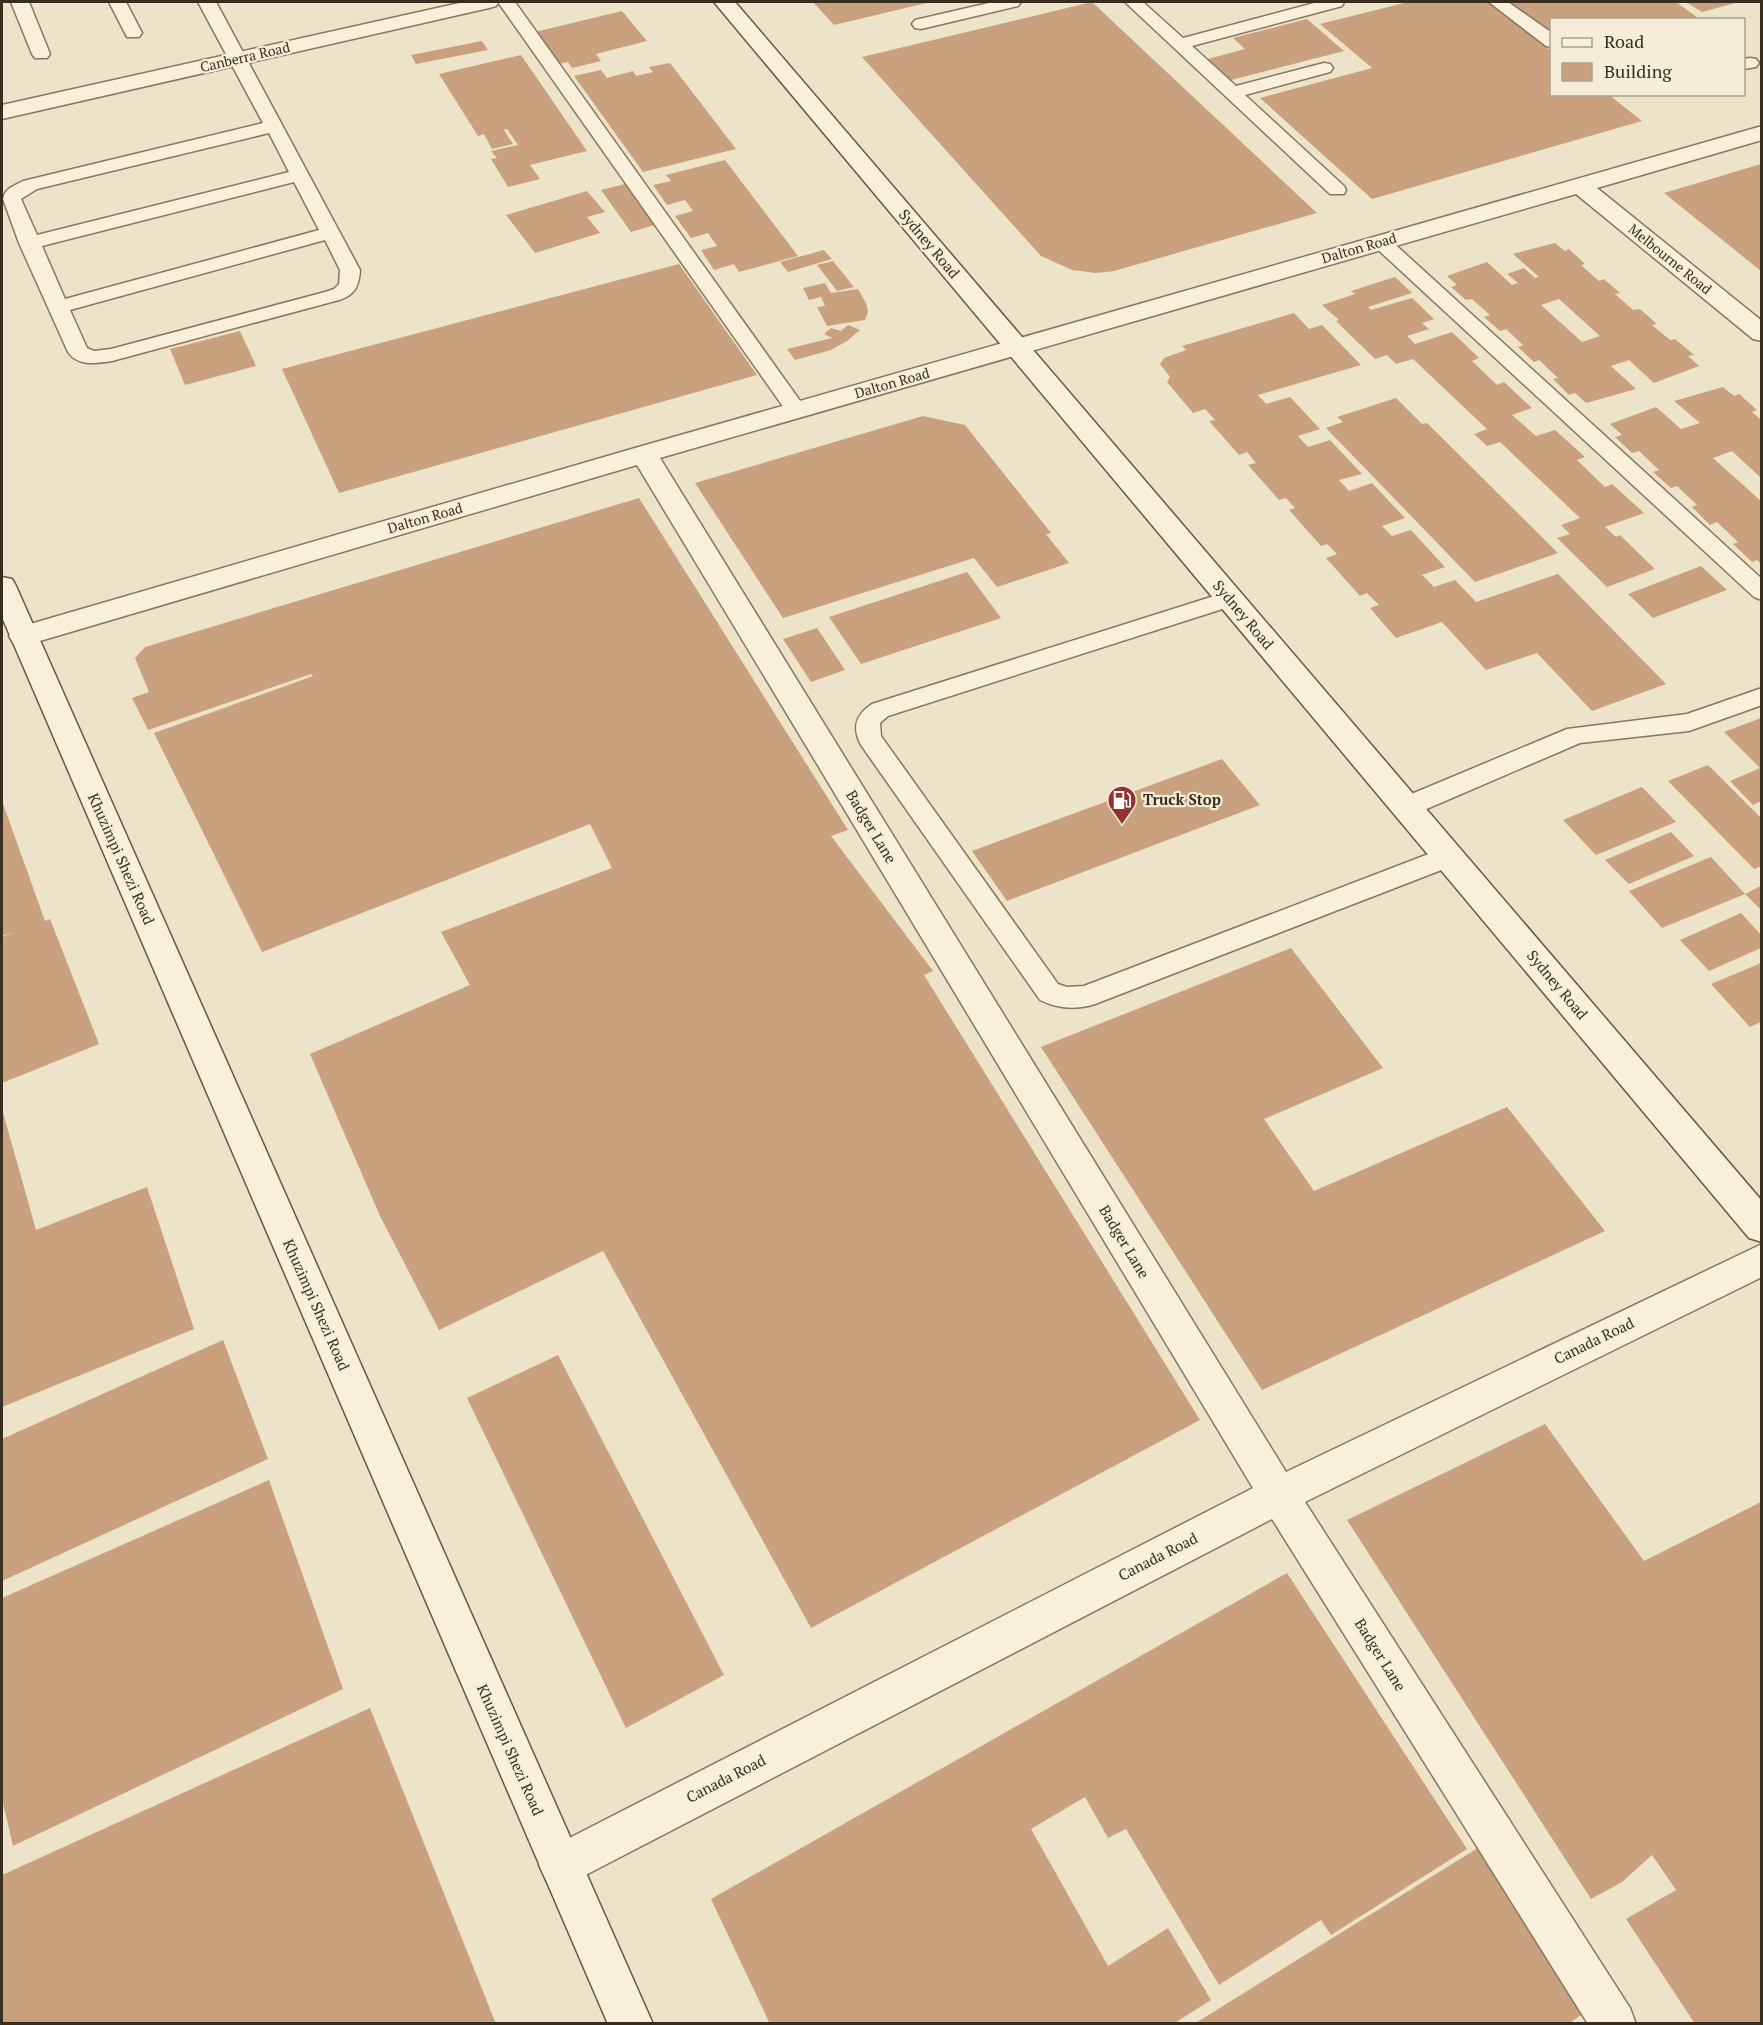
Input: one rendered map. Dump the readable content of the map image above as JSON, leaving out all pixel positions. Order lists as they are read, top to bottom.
{
  "streets": {
    "street": [
      "Canberra Road",
      "Sydney Road",
      "Dalton Road",
      "Melbourne Road",
      "Badger Lane",
      "Khuzimpi Shezi Road",
      "Canada Road"
    ]
  },
  "crossings": [
    ["Sydney Road", "Dalton Road"],
    ["Dalton Road", "Melbourne Road"],
    ["Dalton Road", "Badger Lane"],
    ["Dalton Road", "Khuzimpi Shezi Road"],
    ["Badger Lane", "Canada Road"],
    ["Khuzimpi Shezi Road", "Canada Road"]
  ],
  "places": {
    "fuel station": ["Truck Stop"]
  },
  "legend": ["Road", "Building"]
}
